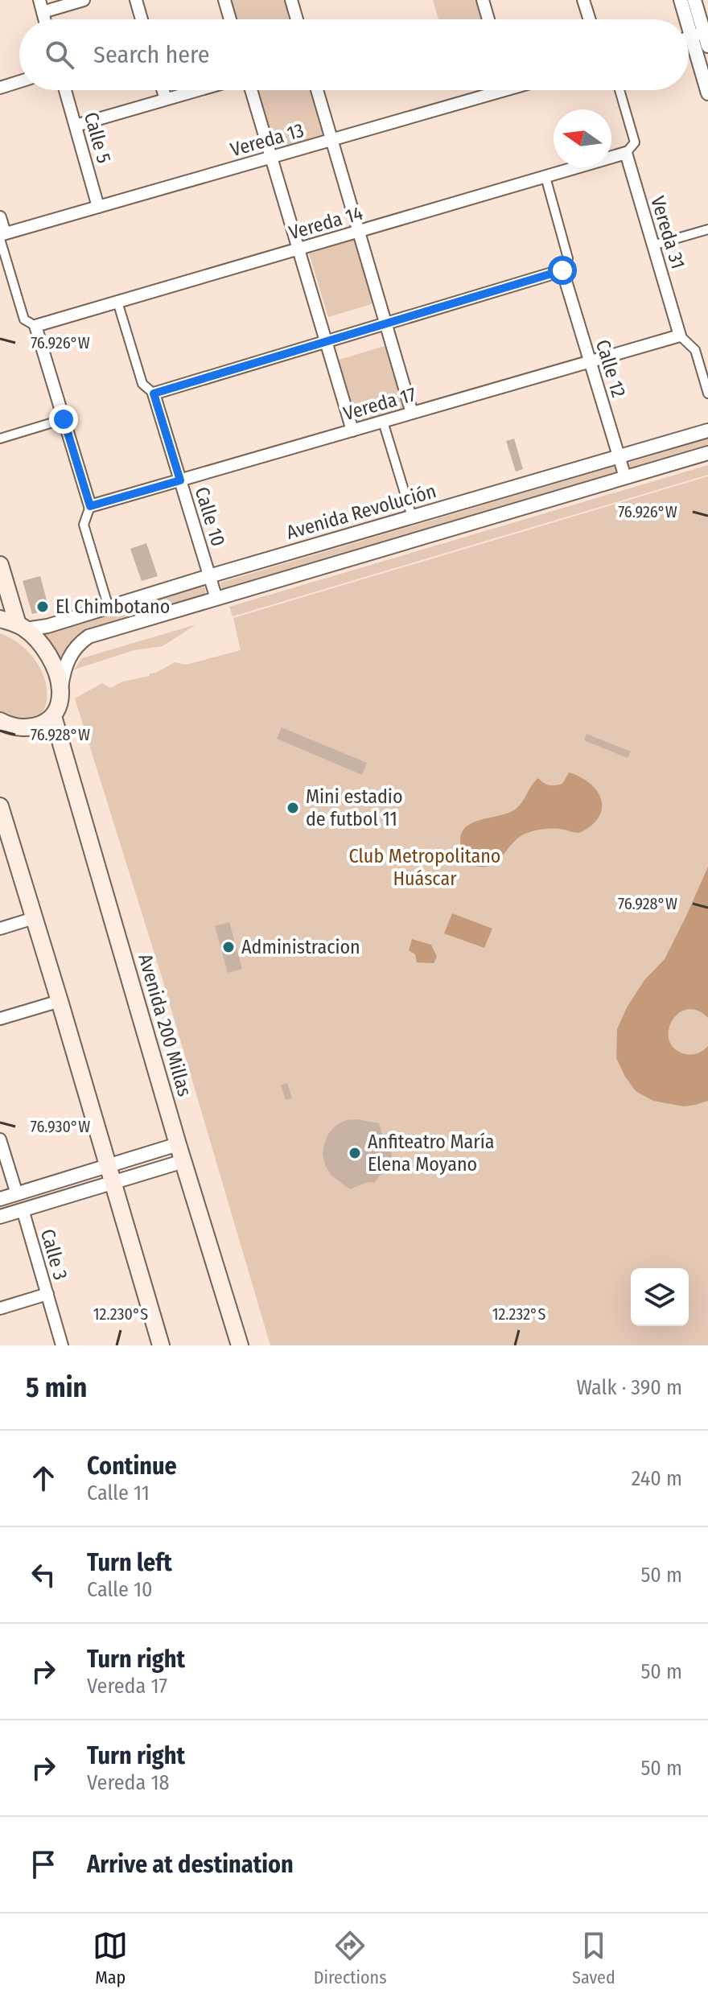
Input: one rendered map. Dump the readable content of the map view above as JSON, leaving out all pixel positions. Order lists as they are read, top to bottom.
{
  "streets": {
    "main road": ["Avenida 200 Millas"],
    "street": [
      "Calle 5",
      "Vereda 13",
      "Vereda 14",
      "Vereda 31",
      "Calle 12",
      "Vereda 17",
      "Avenida Revolución",
      "Calle 10",
      "Calle 3"
    ]
  },
  "crossings": [
    ["Calle 5", "Vereda 13"],
    ["Vereda 14", "Vereda 31"],
    ["Vereda 14", "Calle 10"],
    ["Vereda 31", "Vereda 17"],
    ["Calle 12", "Vereda 17"],
    ["Calle 12", "Avenida Revolución"],
    ["Vereda 17", "Calle 10"],
    ["Avenida Revolución", "Calle 10"]
  ],
  "parks": ["Club Metropolitano Huáscar"],
  "places": [
    "El Chimbotano",
    "Mini estadio de futbol 11",
    "Administracion",
    "Anfiteatro María Elena Moyano"
  ],
  "north": "left",
  "page": {
    "search": "Search here",
    "heading": ["5 min", "Walk · 390 m"],
    "list": [
      ["Continue", "Calle 11", "240 m"],
      ["Turn left", "Calle 10", "50 m"],
      ["Turn right", "Vereda 17", "50 m"],
      ["Turn right", "Vereda 18", "50 m"],
      "Arrive at destination"
    ],
    "nav": ["Map", "Directions", "Saved"]
  },
  "coordinates": [
    "76.926°W",
    "76.928°W",
    "76.930°W",
    "12.230°S",
    "12.232°S"
  ]
}
